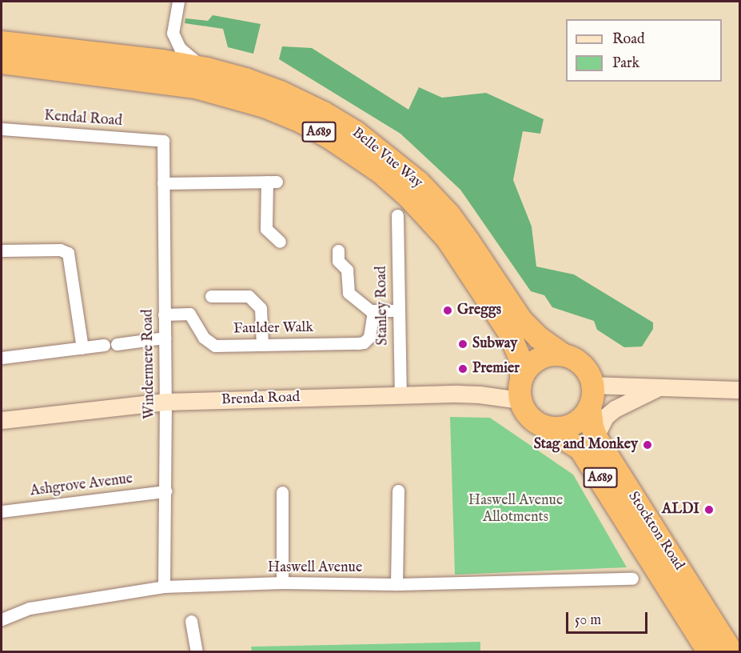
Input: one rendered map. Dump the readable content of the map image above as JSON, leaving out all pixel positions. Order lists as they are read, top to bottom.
{
  "streets": {
    "highway": ["A689", "Belle Vue Way", "Stockton Road"],
    "main road": ["Brenda Road"],
    "street": [
      "Kendal Road",
      "Stanley Road",
      "Faulder Walk",
      "Windermere Road",
      "Ashgrove Avenue",
      "Haswell Avenue"
    ]
  },
  "crossings": [
    ["Kendal Road", "Windermere Road"],
    ["A689", "Belle Vue Way"],
    ["A689", "Brenda Road"],
    ["A689", "Stockton Road"],
    ["Belle Vue Way", "Brenda Road"],
    ["Belle Vue Way", "Stockton Road"],
    ["Stanley Road", "Brenda Road"],
    ["Faulder Walk", "Windermere Road"],
    ["Windermere Road", "Brenda Road"],
    ["Windermere Road", "Ashgrove Avenue"],
    ["Windermere Road", "Haswell Avenue"],
    ["Brenda Road", "Stockton Road"]
  ],
  "parks": ["Haswell Avenue Allotments"],
  "places": [
    "Greggs",
    "Subway",
    "Premier",
    "Stag and Monkey",
    "ALDI"
  ],
  "legend": ["Road", "Park"],
  "scale_bar": "50 m"
}
